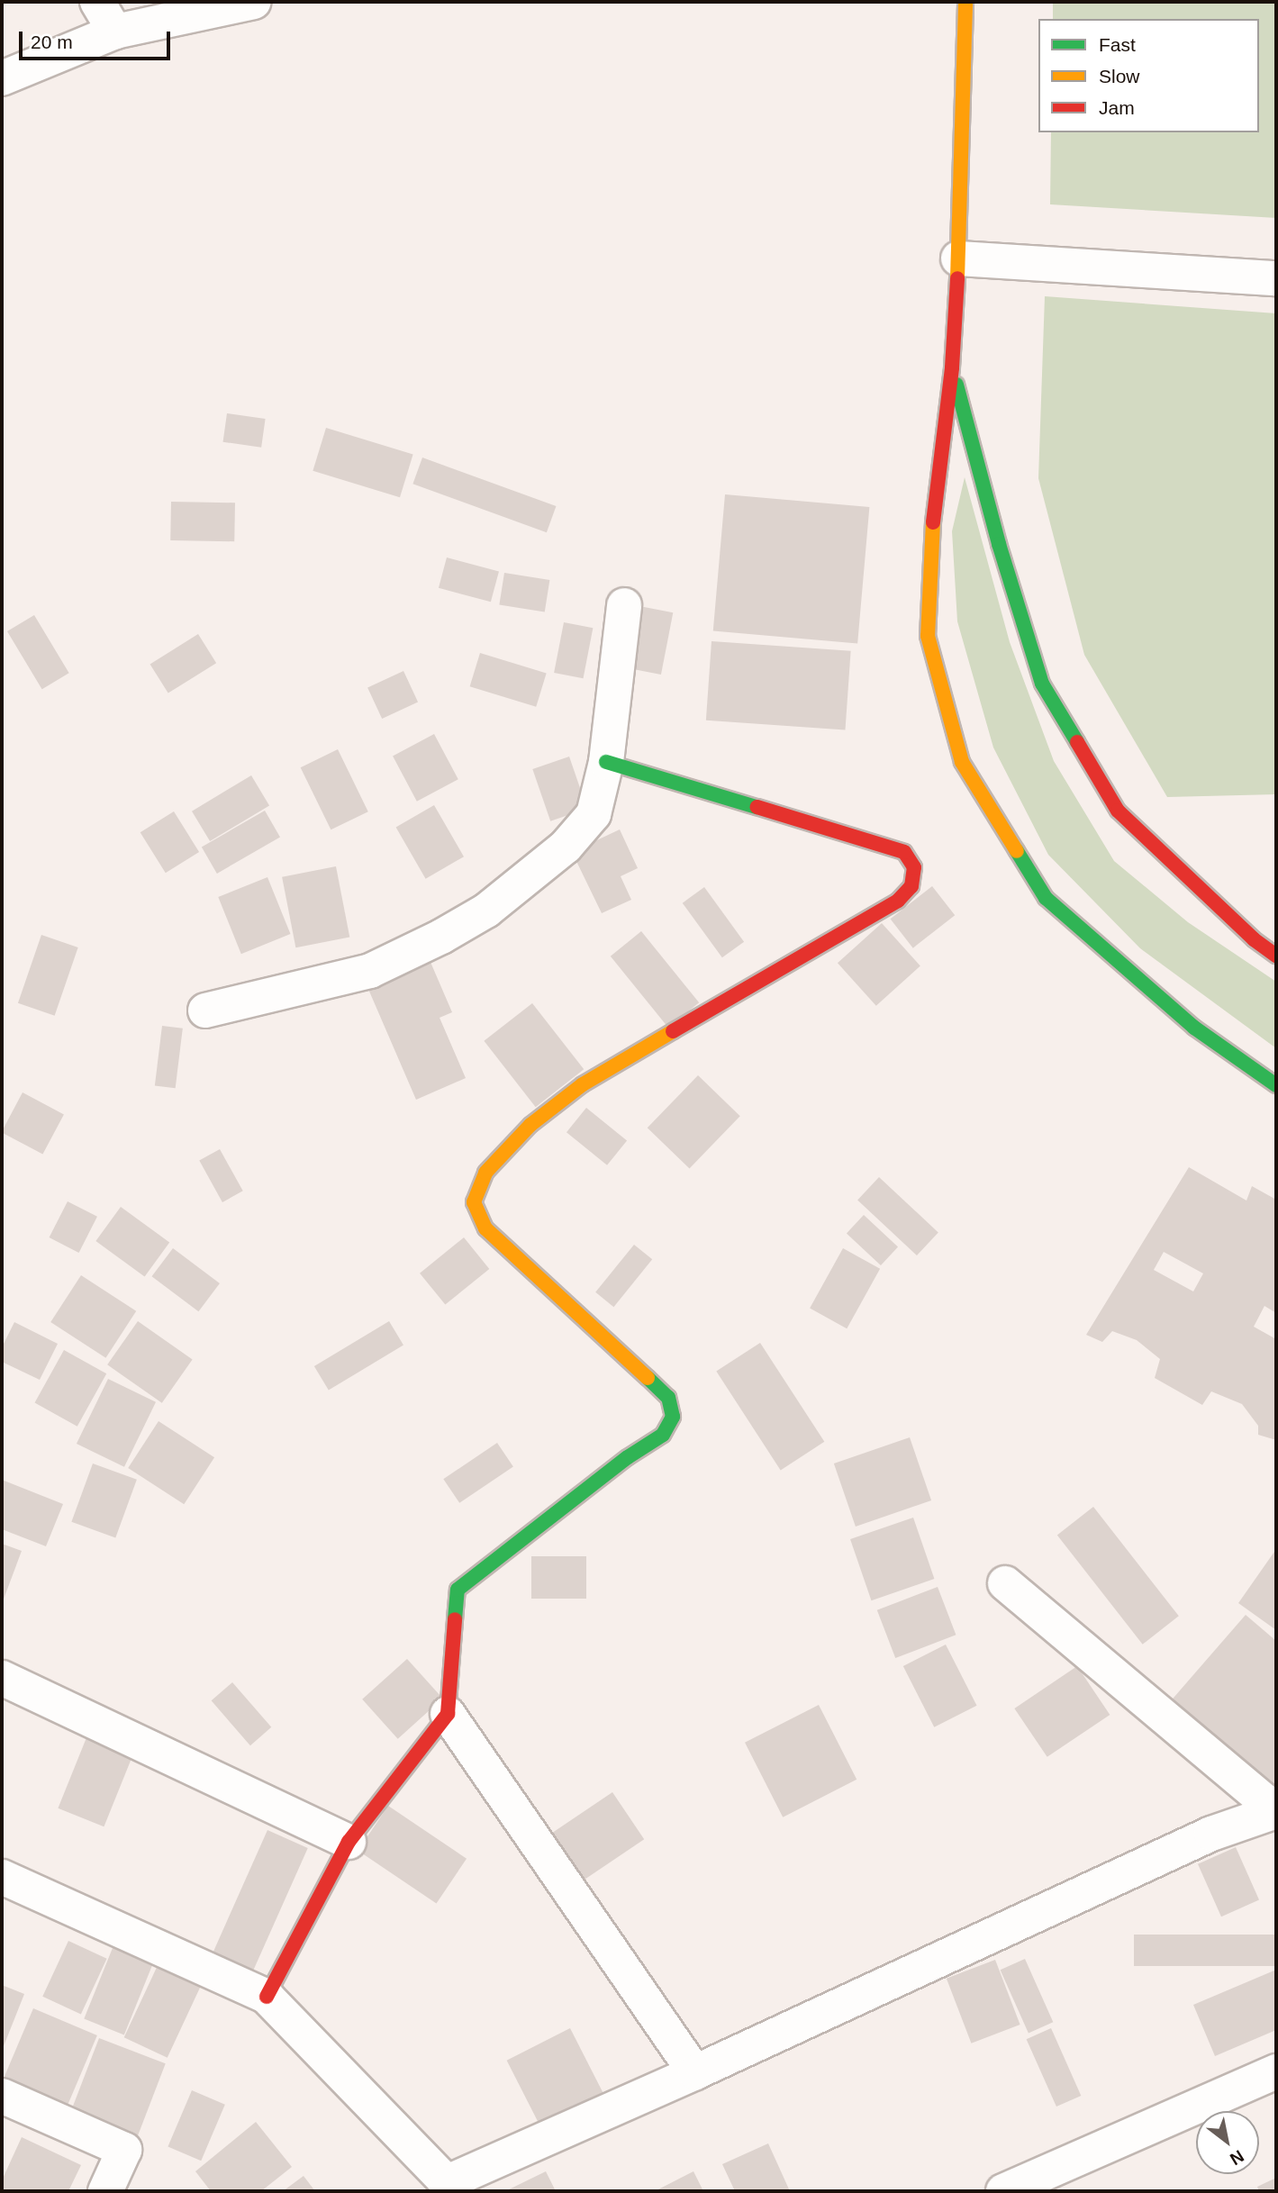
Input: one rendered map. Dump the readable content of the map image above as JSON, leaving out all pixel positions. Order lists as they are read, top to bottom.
{
  "legend": ["Fast", "Slow", "Jam"],
  "scale_bar": "20 m",
  "north": "bottom right"
}
